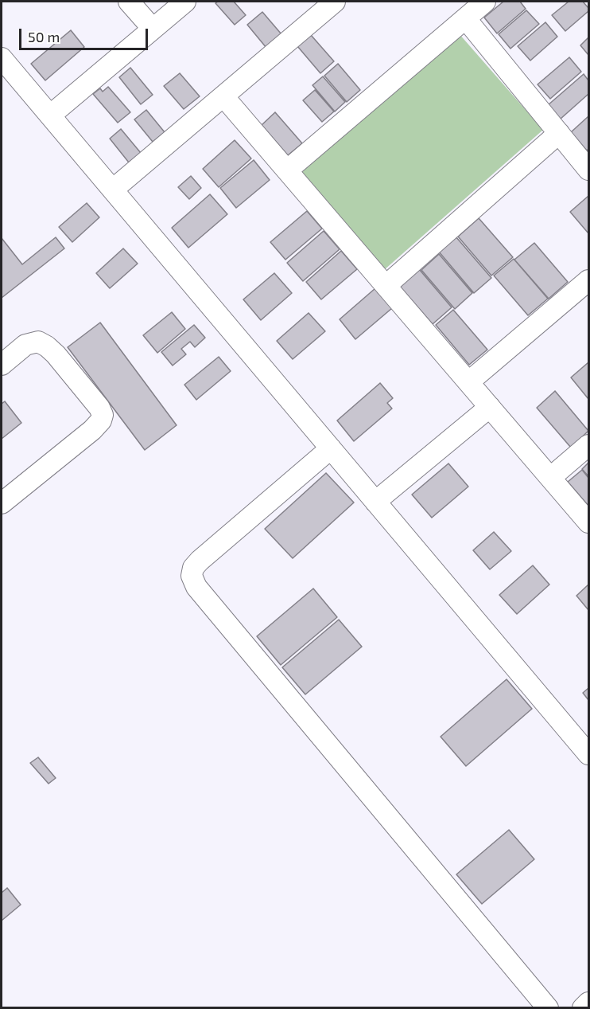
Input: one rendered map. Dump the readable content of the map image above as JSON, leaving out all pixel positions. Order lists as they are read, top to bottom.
{
  "scale_bar": "50 m"
}
